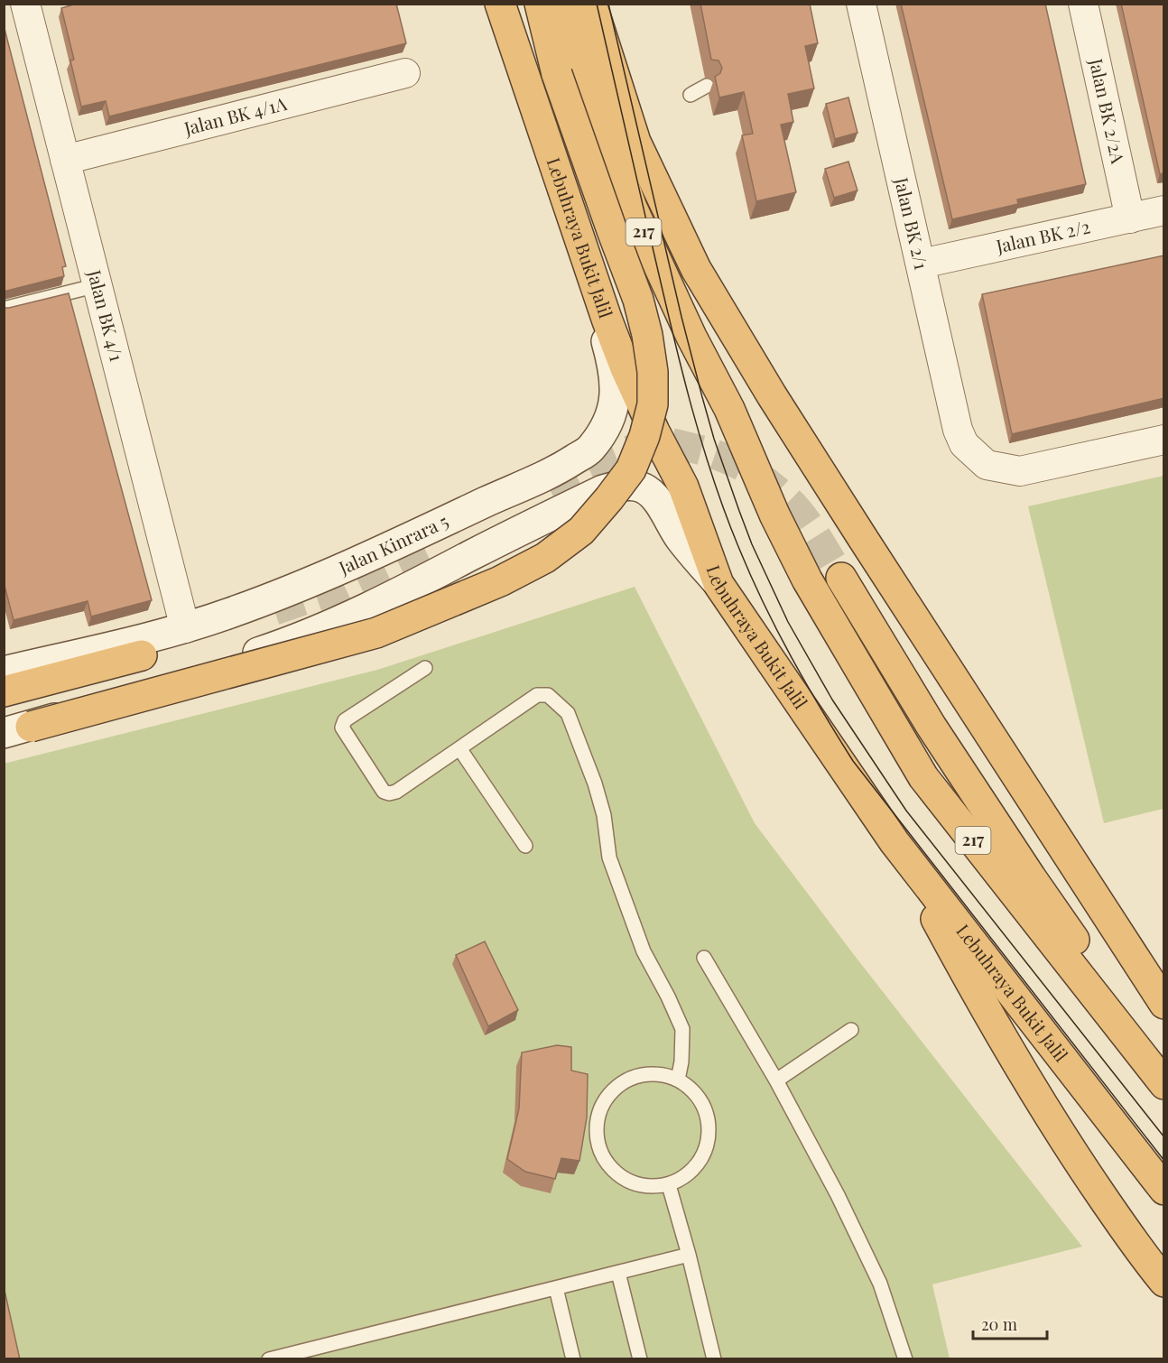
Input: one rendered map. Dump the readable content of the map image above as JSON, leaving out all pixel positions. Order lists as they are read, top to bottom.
{
  "streets": {
    "highway": ["217", "Lebuhraya Bukit Jalil"],
    "main road": ["Jalan Kinrara 5"],
    "street": [
      "Jalan BK 2/2A",
      "Jalan BK 4/1A",
      "Jalan BK 2/1",
      "Jalan BK 2/2",
      "Jalan BK 4/1"
    ]
  },
  "crossings": [
    ["Jalan BK 2/2A", "Jalan BK 2/2"],
    ["Jalan BK 4/1A", "Jalan BK 4/1"],
    ["Jalan BK 2/1", "Jalan BK 2/2"],
    ["Lebuhraya Bukit Jalil", "Jalan Kinrara 5"],
    ["Jalan BK 4/1", "Jalan Kinrara 5"]
  ],
  "scale_bar": "20 m"
}
